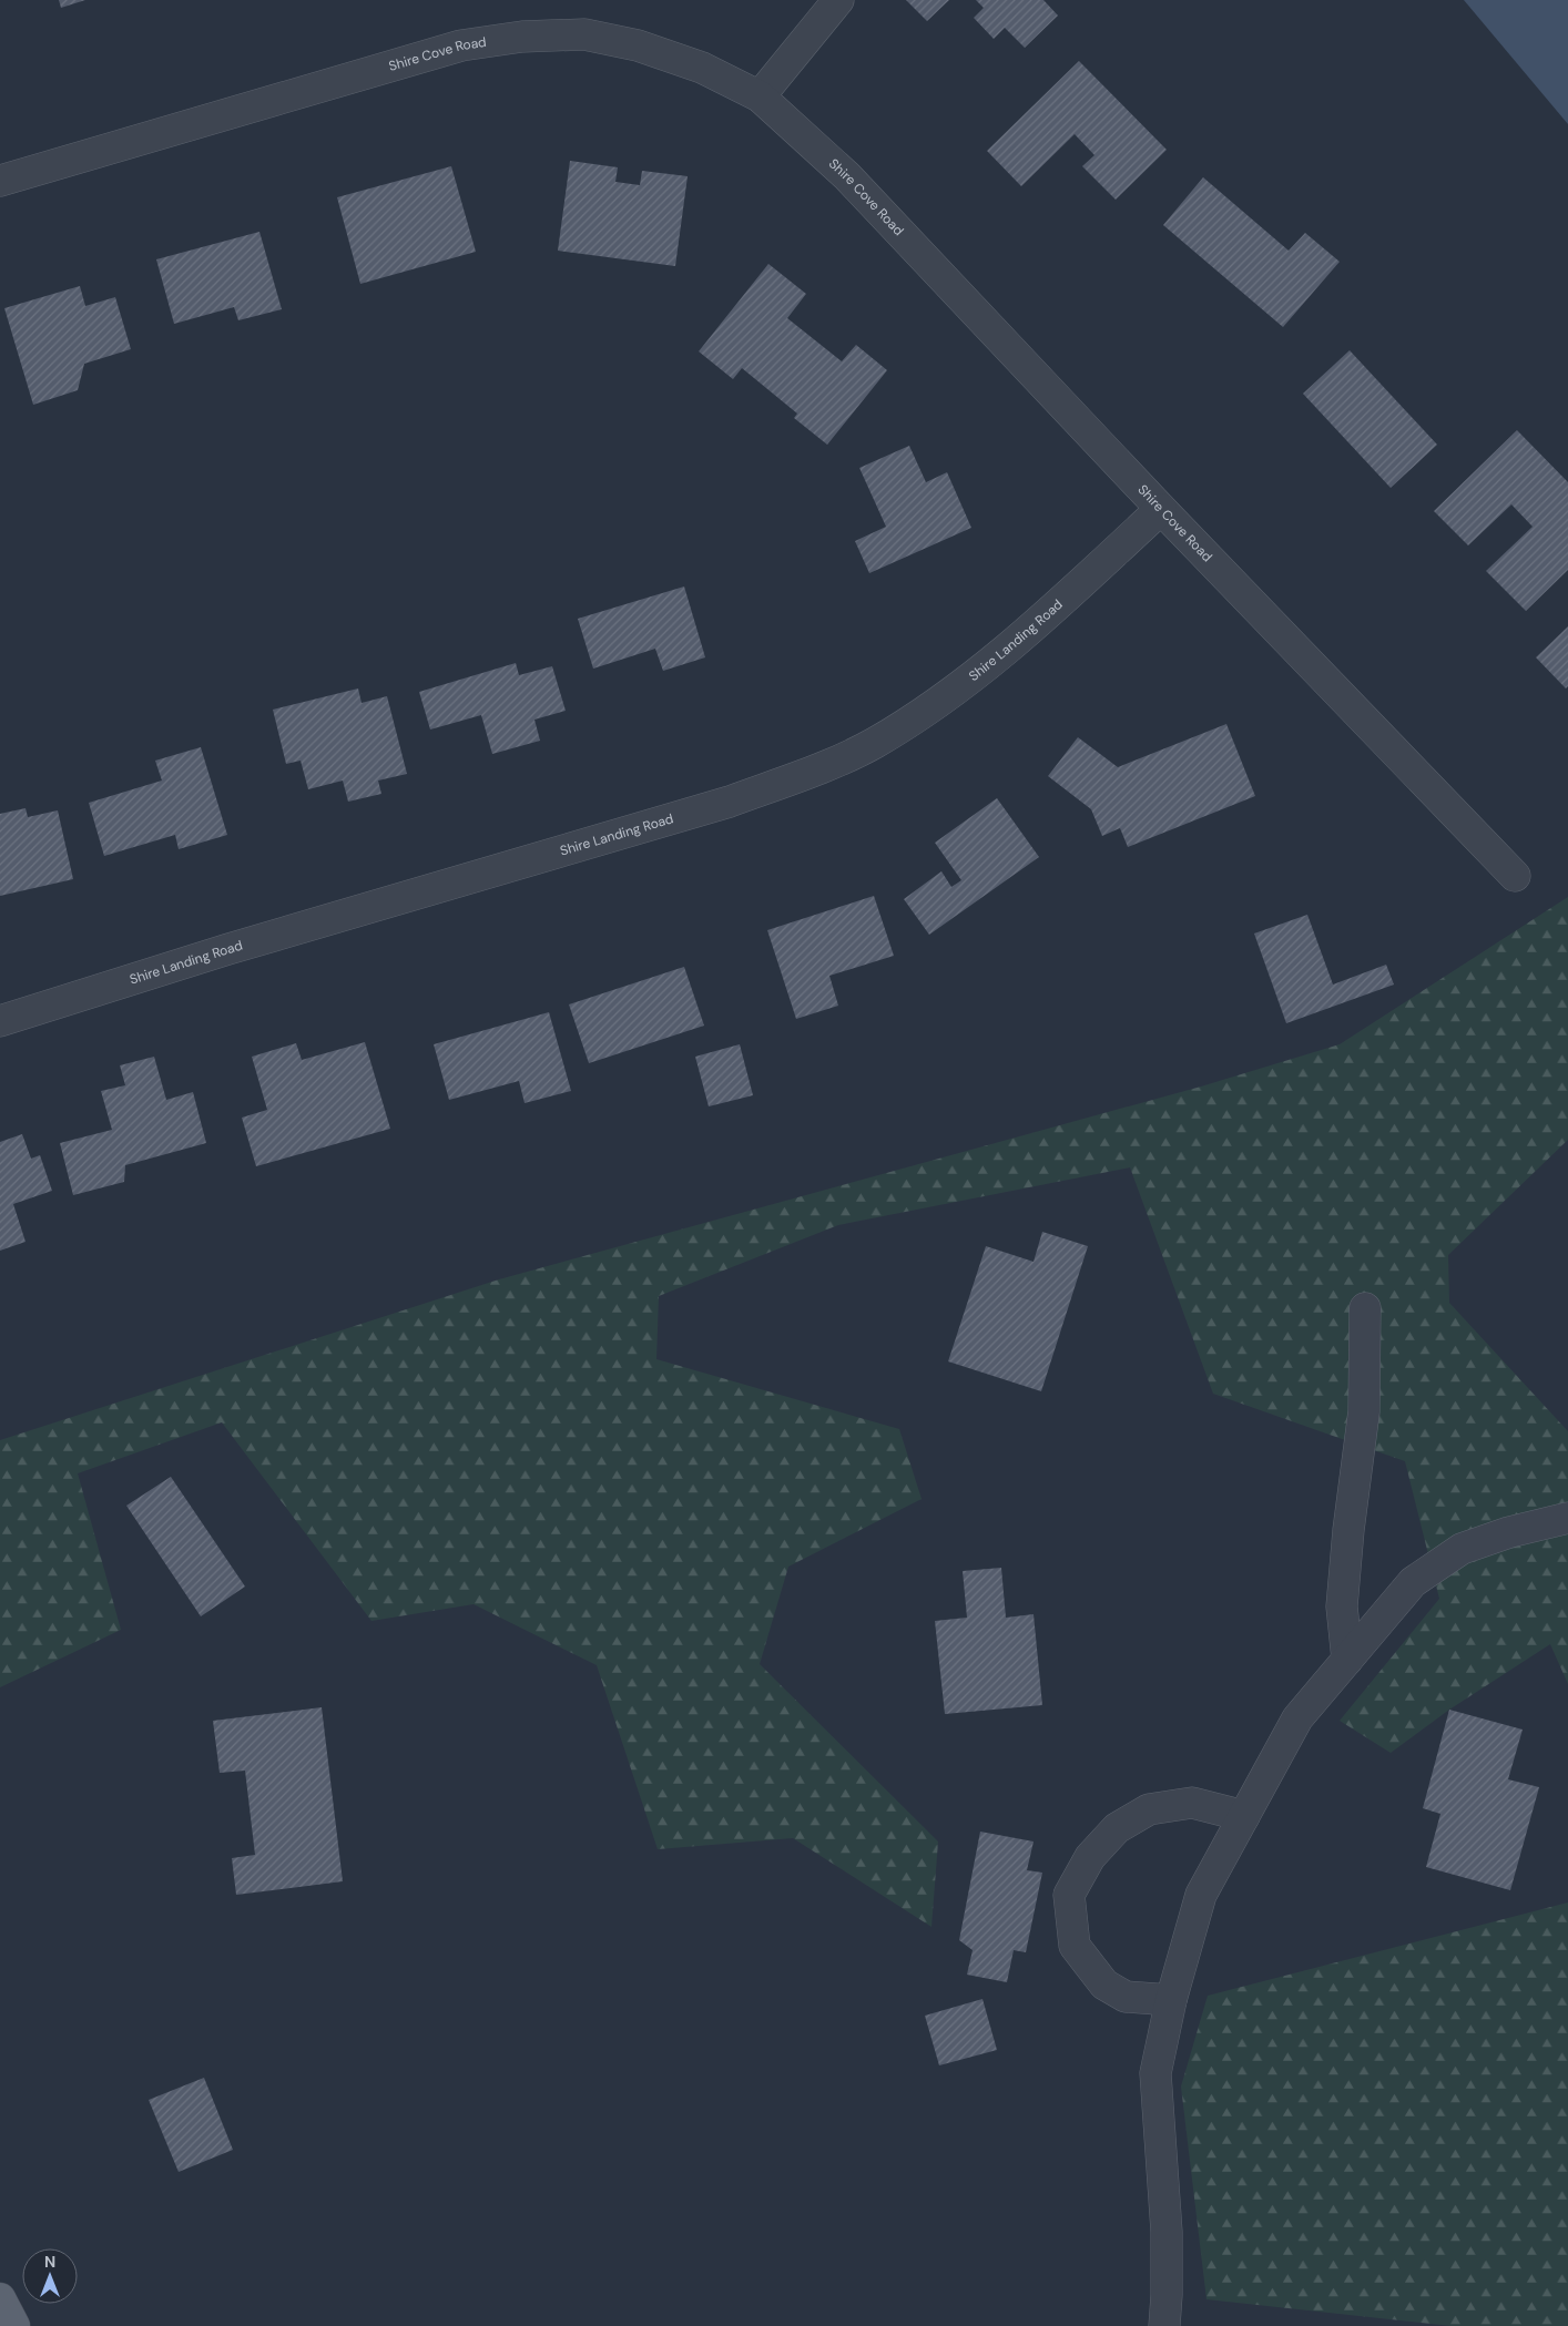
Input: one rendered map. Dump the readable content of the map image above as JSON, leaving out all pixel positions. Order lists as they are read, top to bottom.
{
  "streets": {
    "street": ["Shire Cove Road", "Shire Landing Road"]
  },
  "crossings": [
    ["Shire Cove Road", "Shire Landing Road"]
  ],
  "north": "top"
}
